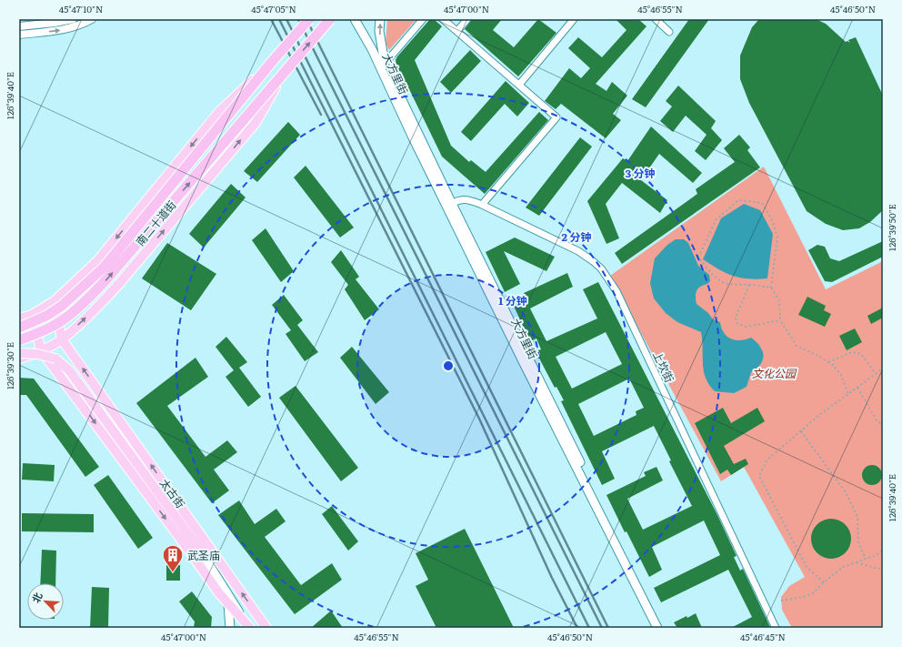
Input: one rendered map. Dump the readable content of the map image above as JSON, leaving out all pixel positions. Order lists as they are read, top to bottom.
{
  "streets": {
    "main road": ["大方里街", "南二十道街", "太古街"],
    "street": ["上坎街"]
  },
  "crossings": [
    ["大方里街", "上坎街"],
    ["南二十道街", "太古街"]
  ],
  "parks": ["文化公园"],
  "places": {
    "building": ["武圣庙"]
  },
  "north": "top left",
  "coordinates": [
    "45°47'10\"N",
    "45°47'05\"N",
    "45°47'00\"N",
    "45°46'55\"N",
    "45°46'50\"N",
    "126°39'40\"E",
    "126°39'50\"E",
    "126°39'30\"E",
    "45°46'45\"N"
  ],
  "rings": ["3 分钟", "2 分钟", "1 分钟"]
}
